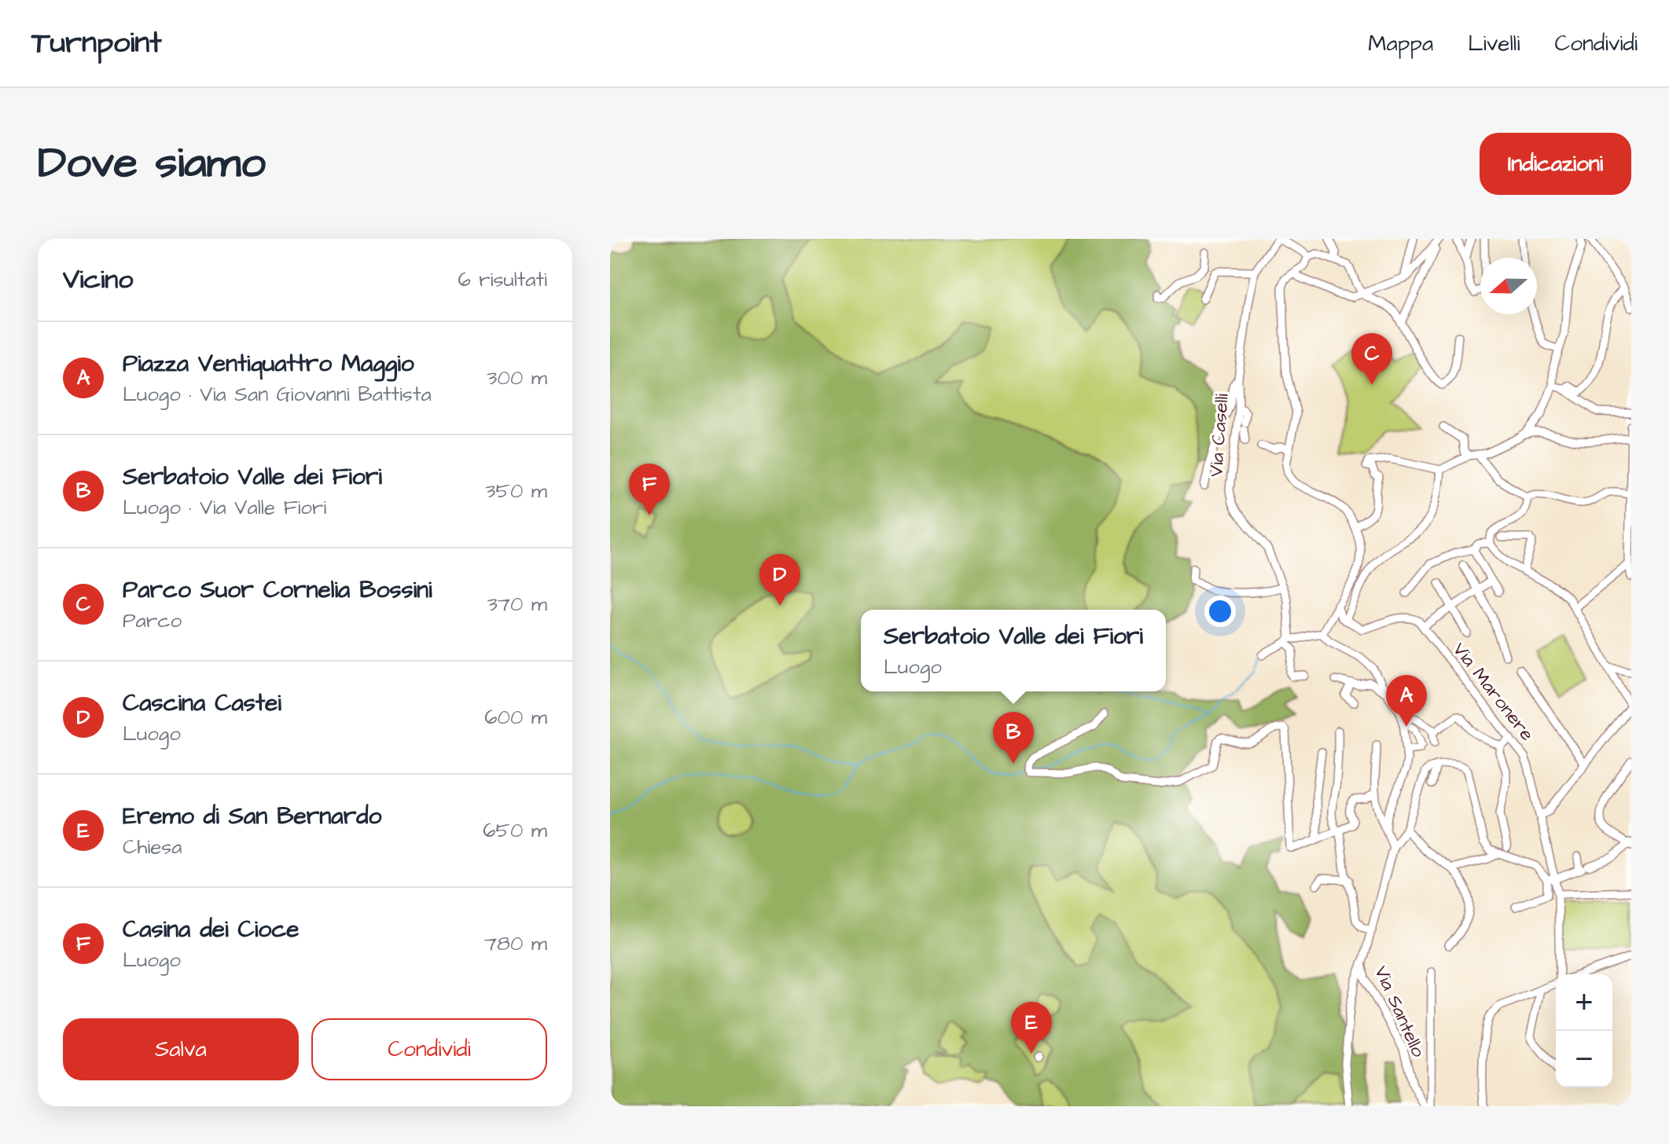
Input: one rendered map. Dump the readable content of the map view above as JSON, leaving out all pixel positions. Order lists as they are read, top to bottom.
{
  "streets": {
    "street": ["Via Caselli", "Via Maronere", "Via Santello"]
  },
  "north": "left",
  "page": {
    "header": "Turnpoint",
    "nav": ["Mappa", "Livelli", "Condividi"],
    "title": "Dove siamo",
    "buttons": [
      "Indicazioni",
      ["Salva", "Condividi"]
    ],
    "heading": ["Vicino", "6 risultati"],
    "list": [
      {
        "mark": "A",
        "name": "Piazza Ventiquattro Maggio",
        "note": "Luogo · Via San Giovanni Battista",
        "value": "300 m"
      },
      {
        "mark": "B",
        "name": "Serbatoio Valle dei Fiori",
        "note": "Luogo · Via Valle Fiori",
        "value": "350 m"
      },
      {
        "mark": "C",
        "name": "Parco Suor Cornelia Bossini",
        "note": "Parco",
        "value": "370 m"
      },
      {
        "mark": "D",
        "name": "Cascina Castei",
        "note": "Luogo",
        "value": "600 m"
      },
      {
        "mark": "E",
        "name": "Eremo di San Bernardo",
        "note": "Chiesa",
        "value": "650 m"
      },
      {
        "mark": "F",
        "name": "Casina dei Cioce",
        "note": "Luogo",
        "value": "780 m"
      }
    ],
    "pins": [
      "C",
      "F",
      "D",
      "A",
      "B",
      "E"
    ],
    "popup": ["Serbatoio Valle dei Fiori", "Luogo"],
    "map_buttons": ["+", "−"]
  }
}
